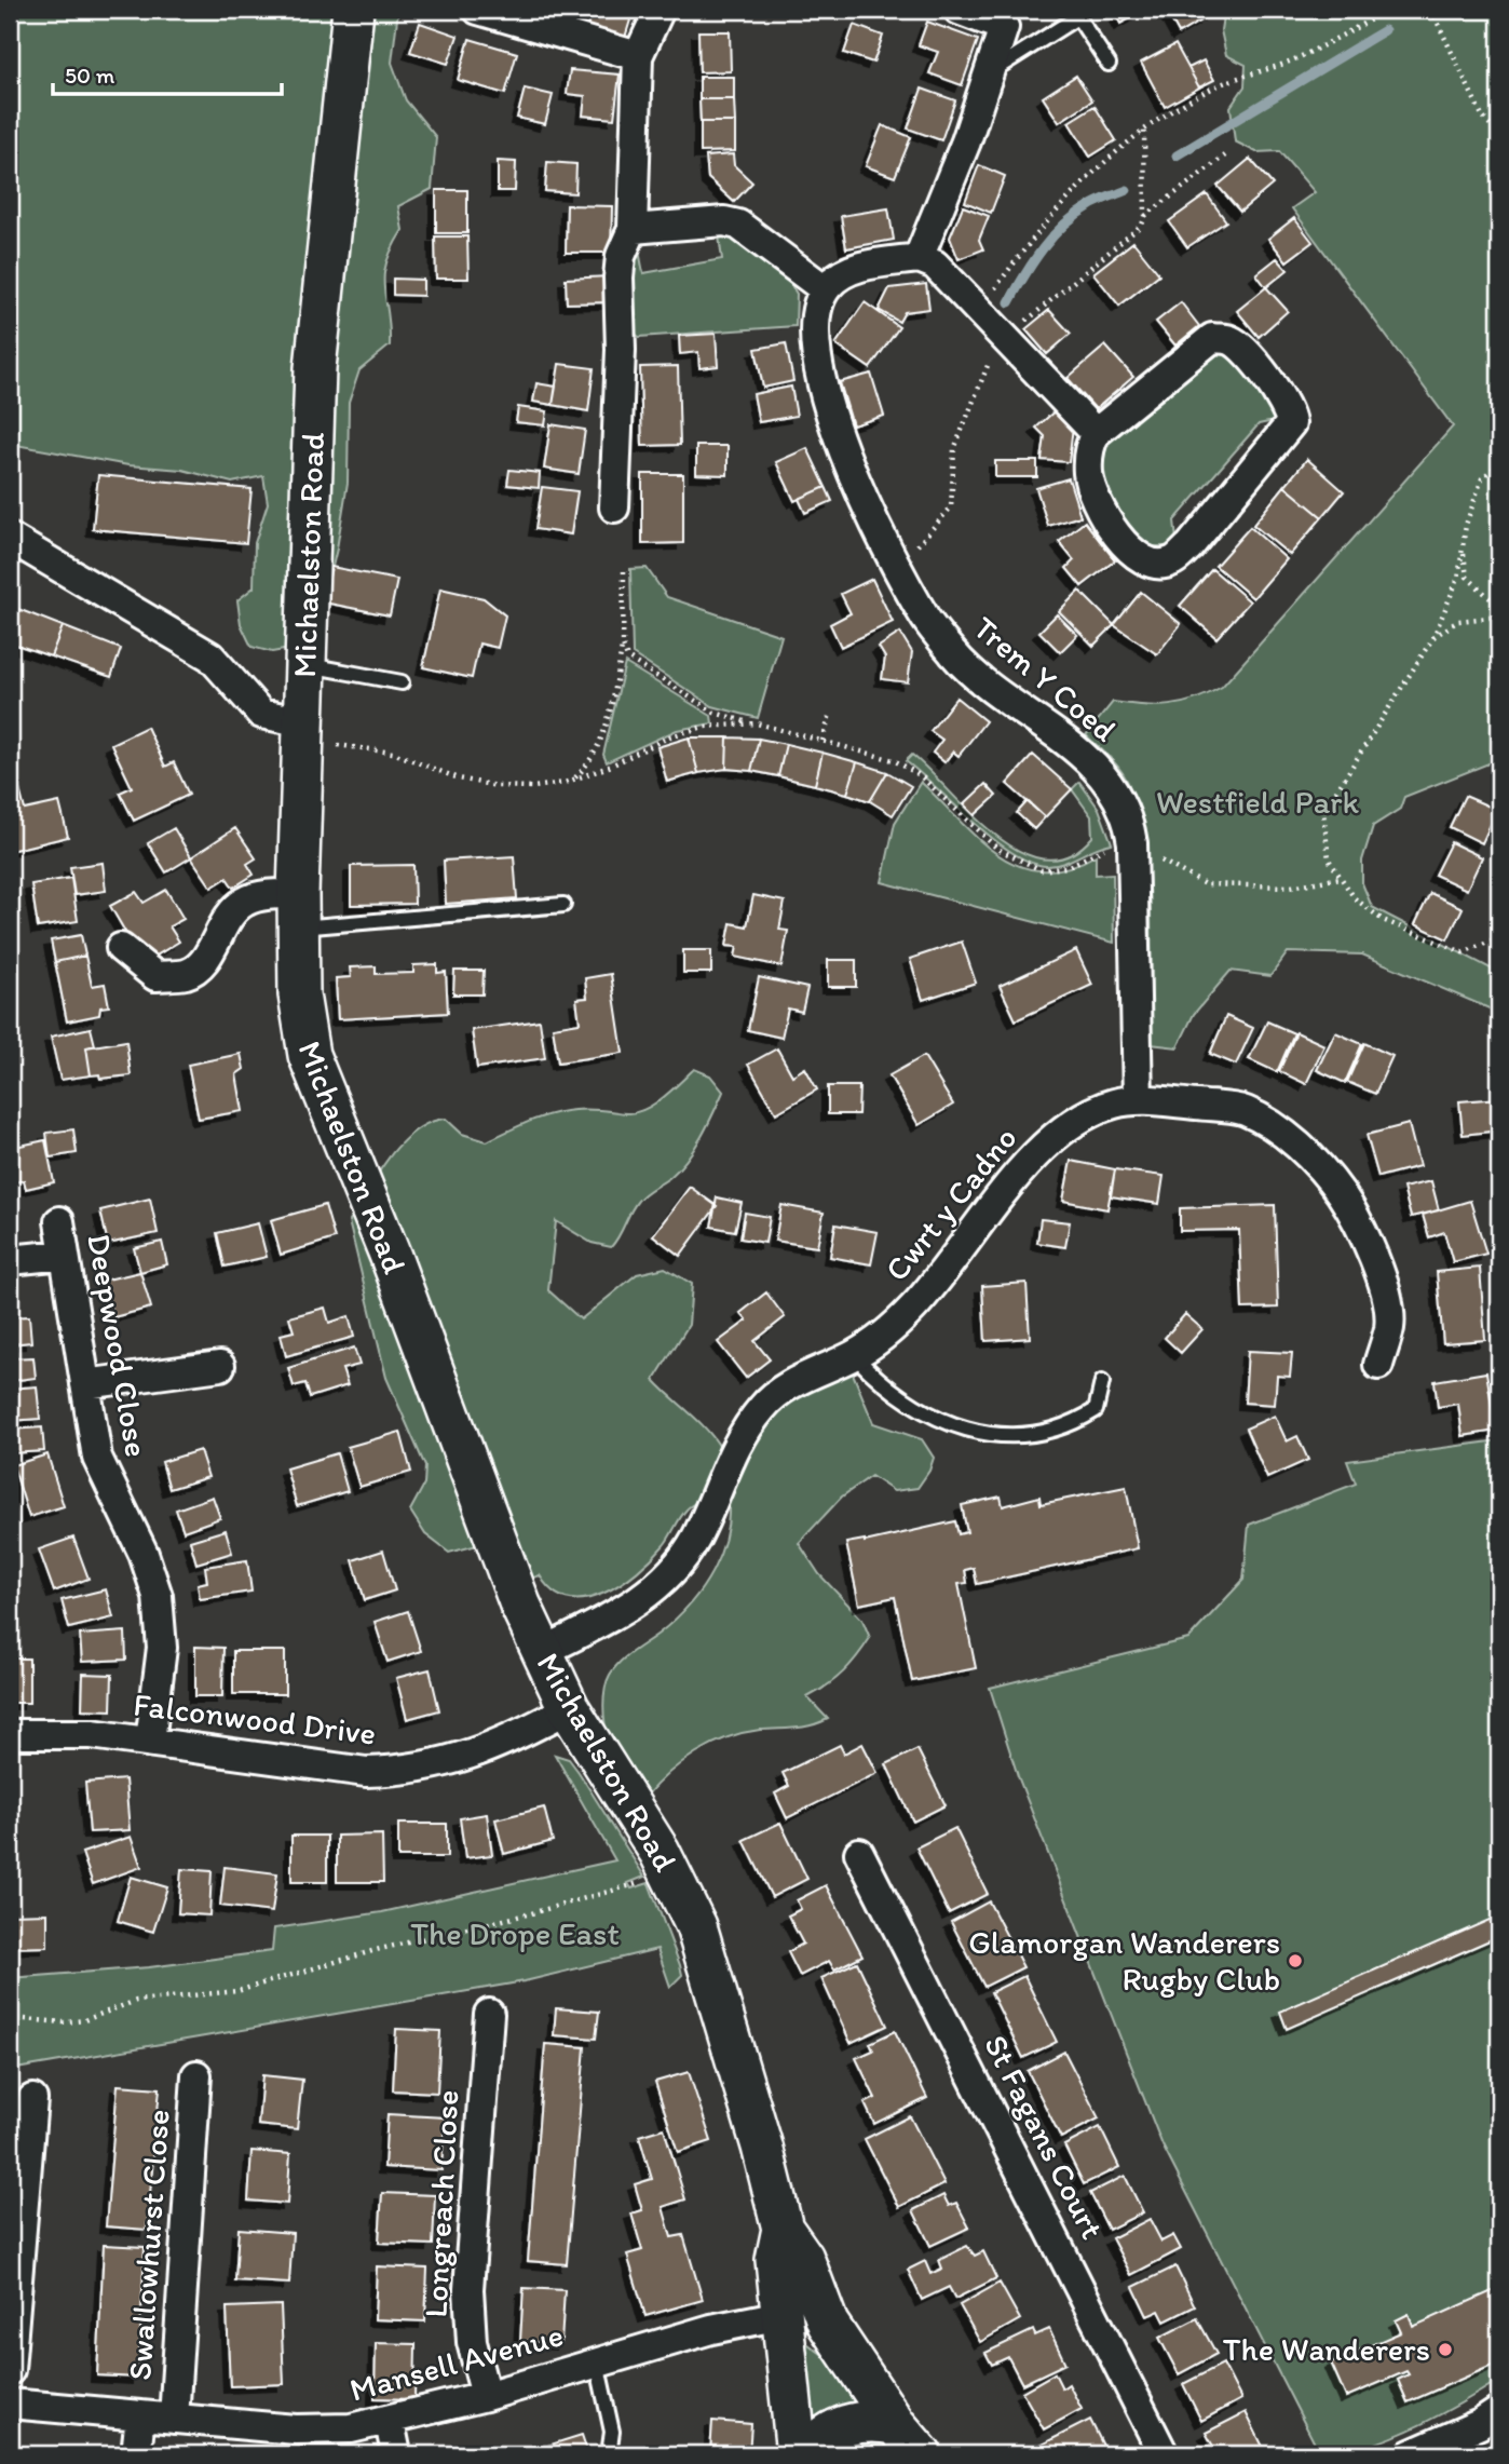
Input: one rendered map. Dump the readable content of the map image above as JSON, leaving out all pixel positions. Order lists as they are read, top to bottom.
{
  "streets": {
    "street": [
      "Michaelston Road",
      "Trem Y Coed",
      "Cwrt y Cadno",
      "Deepwood Close",
      "Falconwood Drive",
      "St Fagans Court",
      "Longreach Close",
      "Swallowhurst Close",
      "Mansell Avenue"
    ]
  },
  "crossings": [
    ["Michaelston Road", "Cwrt y Cadno"],
    ["Michaelston Road", "Falconwood Drive"],
    ["Michaelston Road", "Mansell Avenue"],
    ["Trem Y Coed", "Cwrt y Cadno"],
    ["Deepwood Close", "Falconwood Drive"],
    ["Longreach Close", "Mansell Avenue"],
    ["Swallowhurst Close", "Mansell Avenue"]
  ],
  "parks": ["Westfield Park", "The Drope East"],
  "places": ["Glamorgan Wanderers Rugby Club", "The Wanderers"],
  "scale_bar": "50 m"
}
